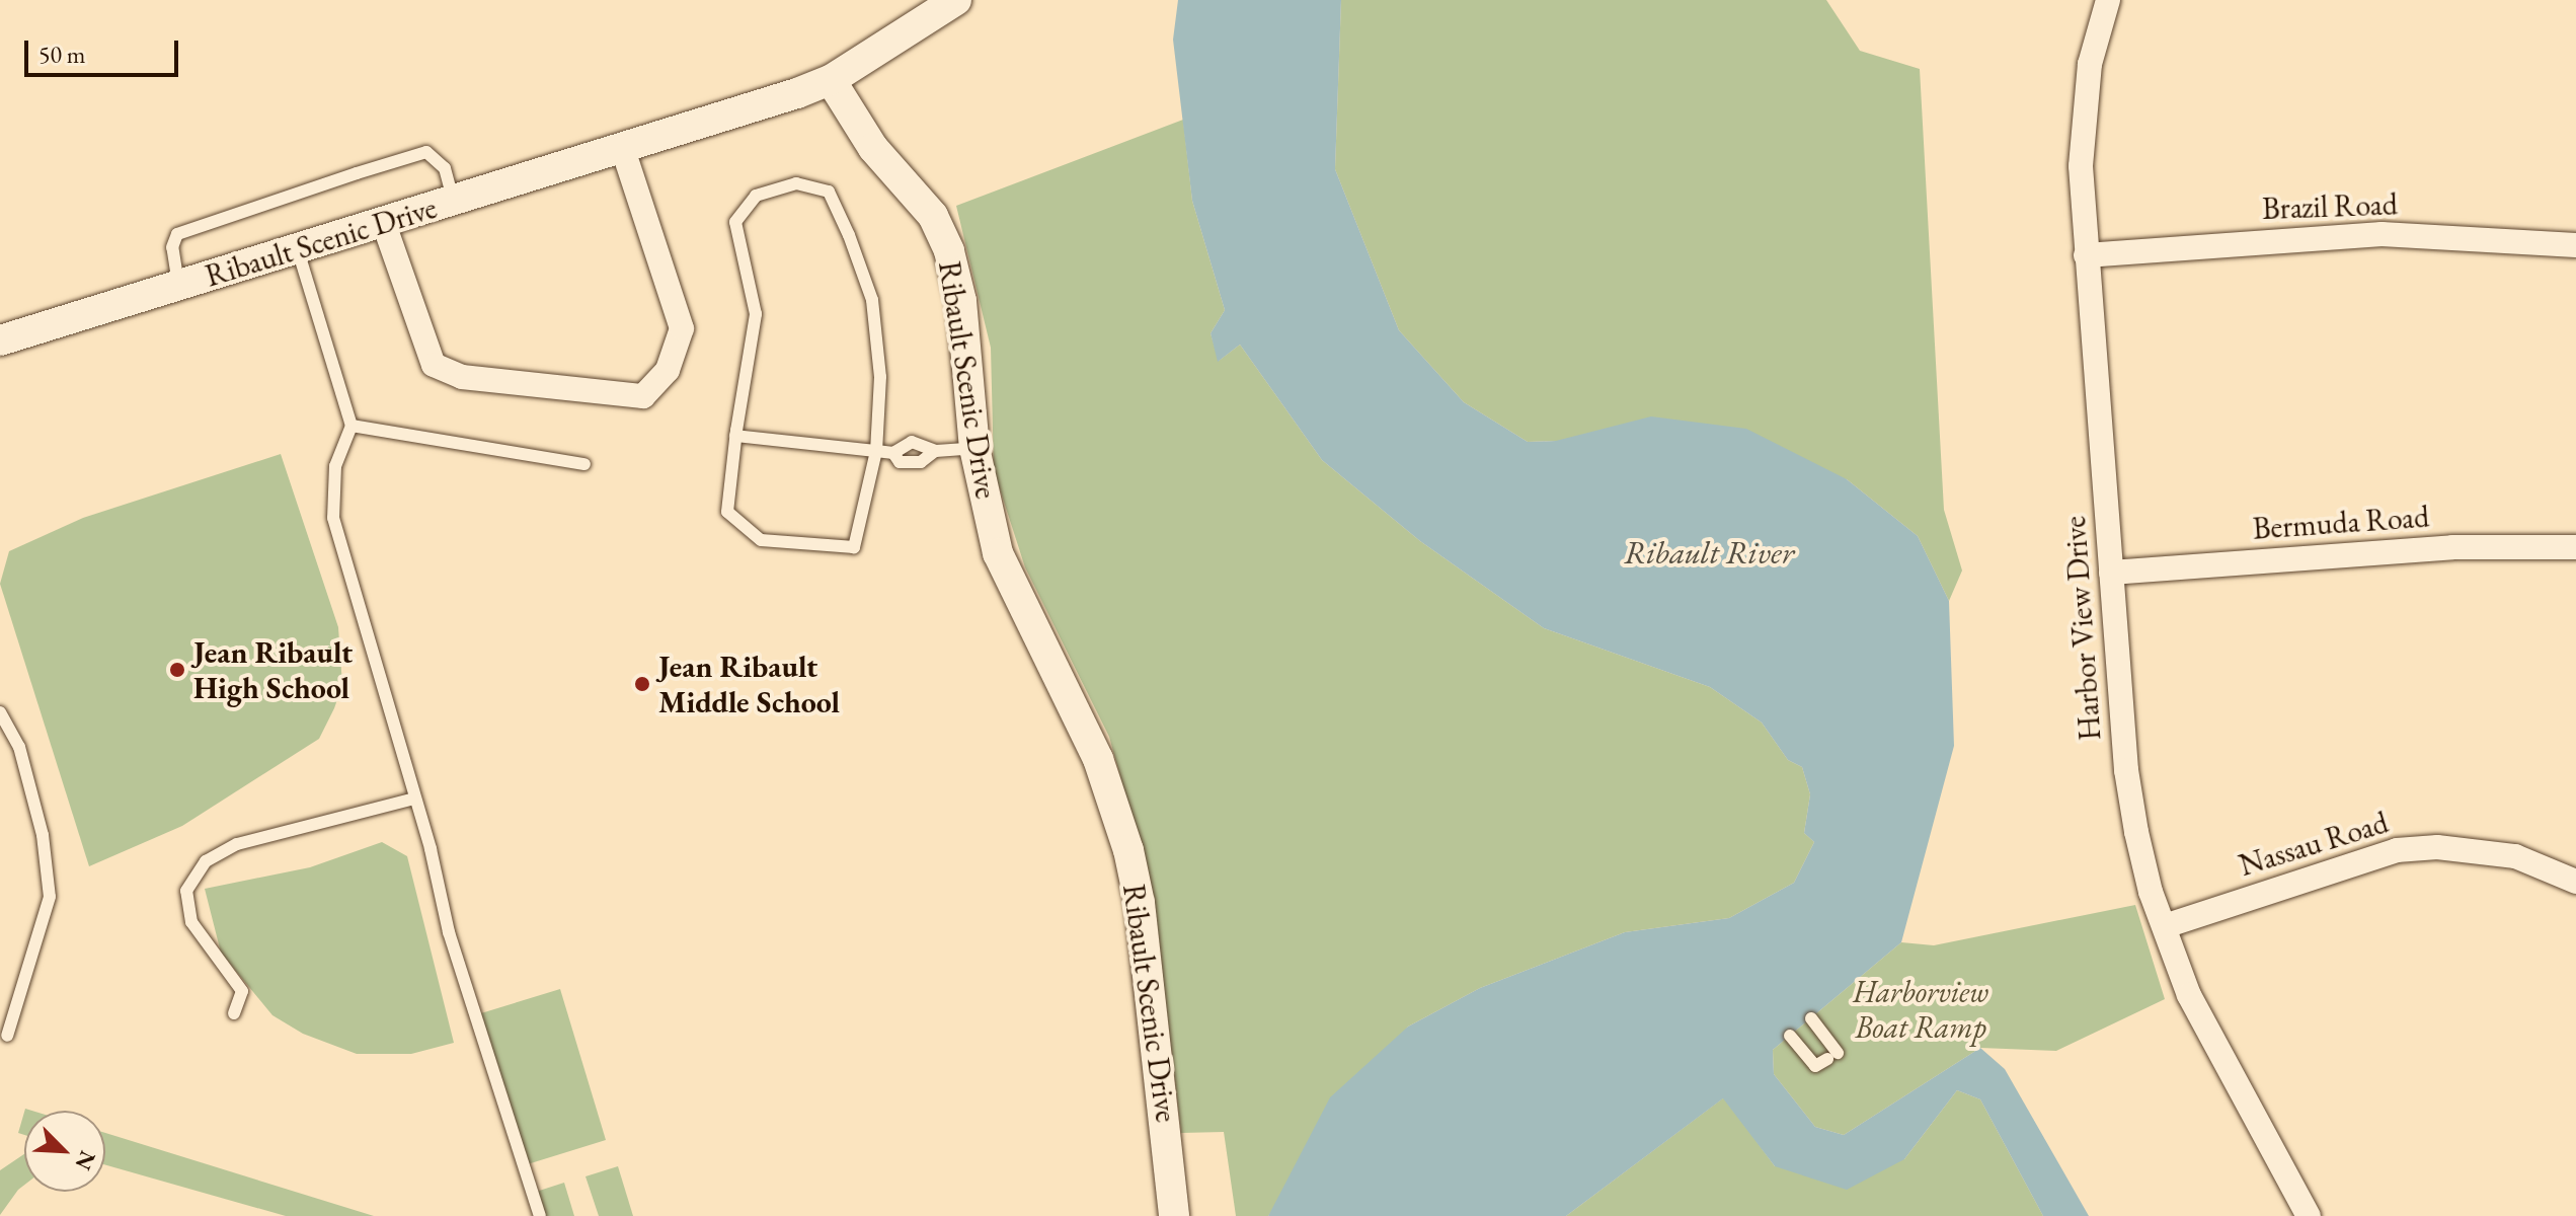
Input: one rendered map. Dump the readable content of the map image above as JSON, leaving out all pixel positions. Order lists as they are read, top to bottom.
{
  "streets": {
    "street": [
      "Brazil Road",
      "Ribault Scenic Drive",
      "Bermuda Road",
      "Harbor View Drive",
      "Nassau Road"
    ]
  },
  "crossings": [
    ["Brazil Road", "Harbor View Drive"],
    ["Bermuda Road", "Harbor View Drive"],
    ["Harbor View Drive", "Nassau Road"]
  ],
  "water": ["Ribault River"],
  "parks": ["Harborview Boat Ramp"],
  "places": ["Jean Ribault High School", "Jean Ribault Middle School"],
  "scale_bar": "50 m",
  "north": "bottom right"
}
